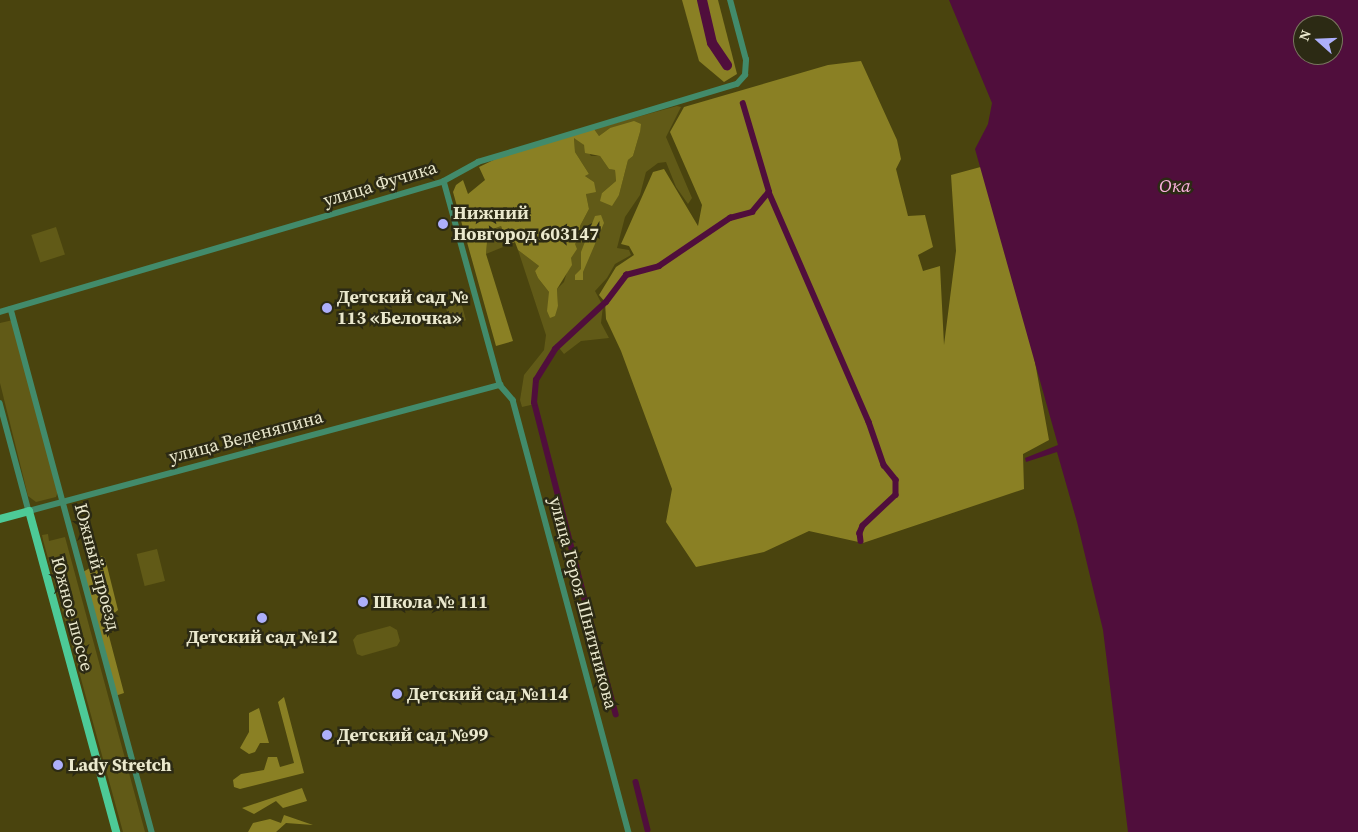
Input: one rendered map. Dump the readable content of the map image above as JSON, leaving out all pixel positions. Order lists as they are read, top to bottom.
{
  "streets": {
    "main road": ["улица Веденяпина", "Южное шоссе"],
    "street": ["улица Фучика", "Южный проезд", "улица Героя Шнитникова"]
  },
  "crossings": [
    ["улица Фучика", "Южный проезд"],
    ["улица Веденяпина", "Южный проезд"],
    ["улица Веденяпина", "улица Героя Шнитникова"],
    ["улица Веденяпина", "Южное шоссе"]
  ],
  "water": ["Ока"],
  "places": [
    "Нижний Новгород 603147",
    "Детский сад № 113 «Белочка»",
    "Школа № 111",
    "Детский сад №12",
    "Детский сад №114",
    "Детский сад №99",
    "Lady Stretch"
  ],
  "north": "left"
}
